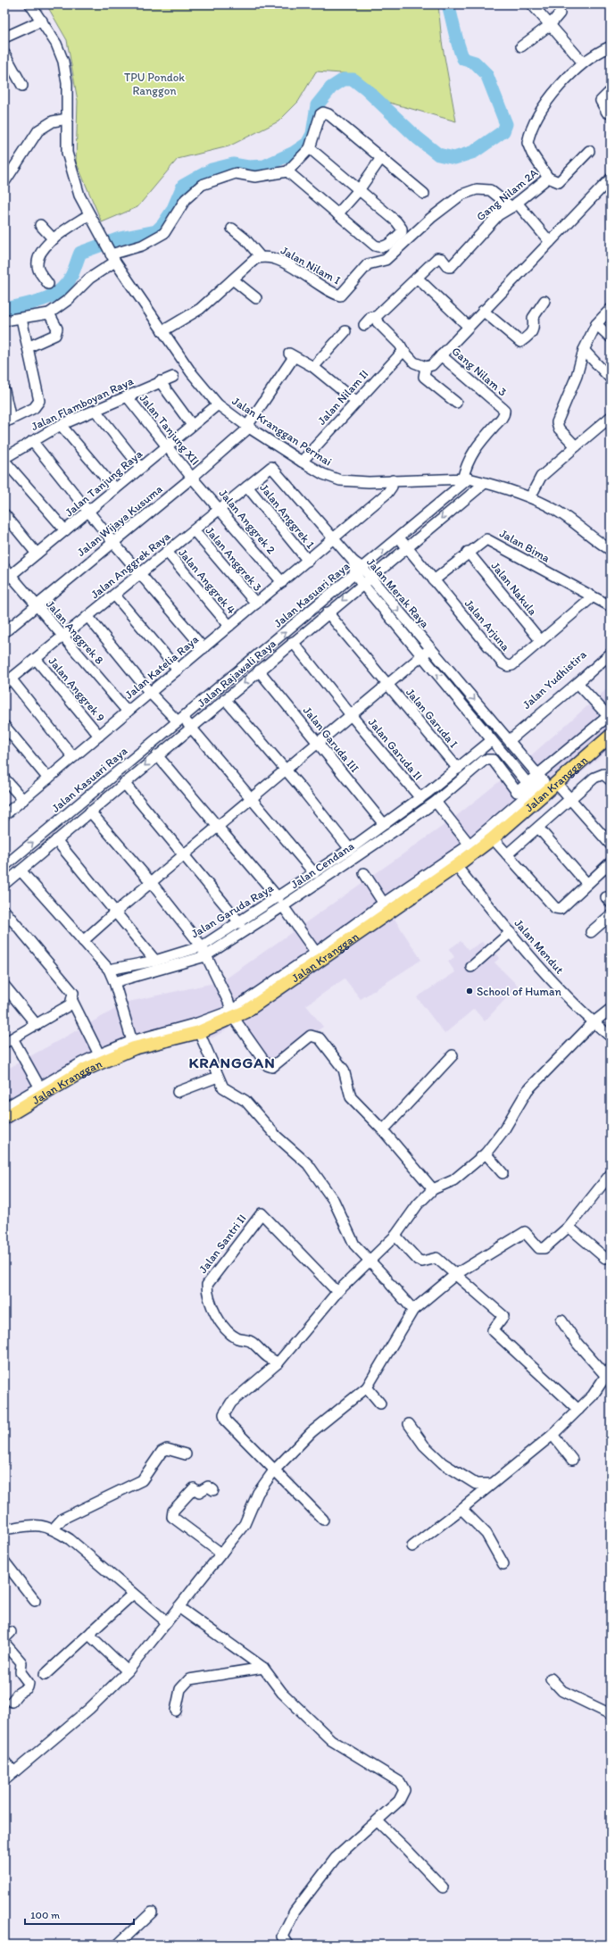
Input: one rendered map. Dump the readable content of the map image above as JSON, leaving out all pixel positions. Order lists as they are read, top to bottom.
{
  "streets": {
    "main road": ["Jalan Kranggan"],
    "street": [
      "Gang Nilam 2A",
      "Jalan Nilam I",
      "Gang Nilam 3",
      "Jalan Nilam II",
      "Jalan Flamboyan Raya",
      "Jalan Tanjung XII",
      "Jalan Kranggan Permai",
      "Jalan Tanjung Raya",
      "Jalan Anggrek 1",
      "Jalan Wijaya Kusuma",
      "Jalan Anggrek 2",
      "Jalan Bima",
      "Jalan Anggrek 3",
      "Jalan Anggrek Raya",
      "Jalan Anggrek 4",
      "Jalan Nakula",
      "Jalan Merak Raya",
      "Jalan Kasuari Raya",
      "Jalan Arjuna",
      "Jalan Anggrek 8",
      "Jalan Katelia Raya",
      "Jalan Rajawali Raya",
      "Jalan Yudhistira",
      "Jalan Anggrek 9",
      "Jalan Garuda I",
      "Jalan Garuda III",
      "Jalan Garuda II",
      "Jalan Cendana",
      "Jalan Garuda Raya",
      "Jalan Mendut",
      "Jalan Santri II"
    ]
  },
  "crossings": [
    ["Gang Nilam 2A", "Jalan Nilam I"],
    ["Gang Nilam 3", "Jalan Kranggan Permai"],
    ["Gang Nilam 3", "Jalan Kasuari Raya"],
    ["Jalan Nilam II", "Jalan Kranggan Permai"],
    ["Jalan Flamboyan Raya", "Jalan Tanjung XII"],
    ["Jalan Tanjung XII", "Jalan Tanjung Raya"],
    ["Jalan Tanjung XII", "Jalan Wijaya Kusuma"],
    ["Jalan Tanjung XII", "Jalan Anggrek 2"],
    ["Jalan Kranggan Permai", "Jalan Tanjung Raya"],
    ["Jalan Kranggan Permai", "Jalan Wijaya Kusuma"],
    ["Jalan Kranggan Permai", "Jalan Kasuari Raya"],
    ["Jalan Kranggan Permai", "Jalan Katelia Raya"],
    ["Jalan Kranggan Permai", "Jalan Rajawali Raya"],
    ["Jalan Tanjung Raya", "Jalan Anggrek 8"],
    ["Jalan Anggrek 1", "Jalan Anggrek Raya"],
    ["Jalan Anggrek 1", "Jalan Katelia Raya"],
    ["Jalan Wijaya Kusuma", "Jalan Anggrek 2"],
    ["Jalan Wijaya Kusuma", "Jalan Anggrek 8"],
    ["Jalan Anggrek 2", "Jalan Anggrek Raya"],
    ["Jalan Anggrek 2", "Jalan Katelia Raya"],
    ["Jalan Bima", "Jalan Nakula"],
    ["Jalan Bima", "Jalan Arjuna"],
    ["Jalan Anggrek 3", "Jalan Anggrek Raya"],
    ["Jalan Anggrek 3", "Jalan Katelia Raya"],
    ["Jalan Anggrek Raya", "Jalan Anggrek 4"],
    ["Jalan Anggrek Raya", "Jalan Merak Raya"],
    ["Jalan Anggrek Raya", "Jalan Anggrek 8"],
    ["Jalan Anggrek Raya", "Jalan Katelia Raya"],
    ["Jalan Anggrek Raya", "Jalan Anggrek 9"],
    ["Jalan Anggrek 4", "Jalan Katelia Raya"],
    ["Jalan Nakula", "Jalan Arjuna"],
    ["Jalan Merak Raya", "Jalan Kasuari Raya"],
    ["Jalan Merak Raya", "Jalan Katelia Raya"],
    ["Jalan Merak Raya", "Jalan Rajawali Raya"],
    ["Jalan Merak Raya", "Jalan Yudhistira"],
    ["Jalan Merak Raya", "Jalan Kranggan"],
    ["Jalan Merak Raya", "Jalan Cendana"],
    ["Jalan Merak Raya", "Jalan Garuda Raya"],
    ["Jalan Kasuari Raya", "Jalan Arjuna"],
    ["Jalan Arjuna", "Jalan Rajawali Raya"],
    ["Jalan Anggrek 8", "Jalan Katelia Raya"],
    ["Jalan Katelia Raya", "Jalan Anggrek 9"],
    ["Jalan Rajawali Raya", "Jalan Garuda I"],
    ["Jalan Rajawali Raya", "Jalan Garuda III"],
    ["Jalan Rajawali Raya", "Jalan Garuda II"],
    ["Jalan Garuda I", "Jalan Garuda Raya"],
    ["Jalan Garuda III", "Jalan Garuda Raya"],
    ["Jalan Garuda II", "Jalan Garuda Raya"],
    ["Jalan Kranggan", "Jalan Cendana"],
    ["Jalan Kranggan", "Jalan Mendut"],
    ["Jalan Cendana", "Jalan Garuda Raya"]
  ],
  "one_way": ["Jalan Kasuari Raya", "Jalan Rajawali Raya"],
  "districts": ["KRANGGAN"],
  "parks": ["TPU Pondok Ranggon"],
  "places": ["School of Human"],
  "scale_bar": "100 m"
}
